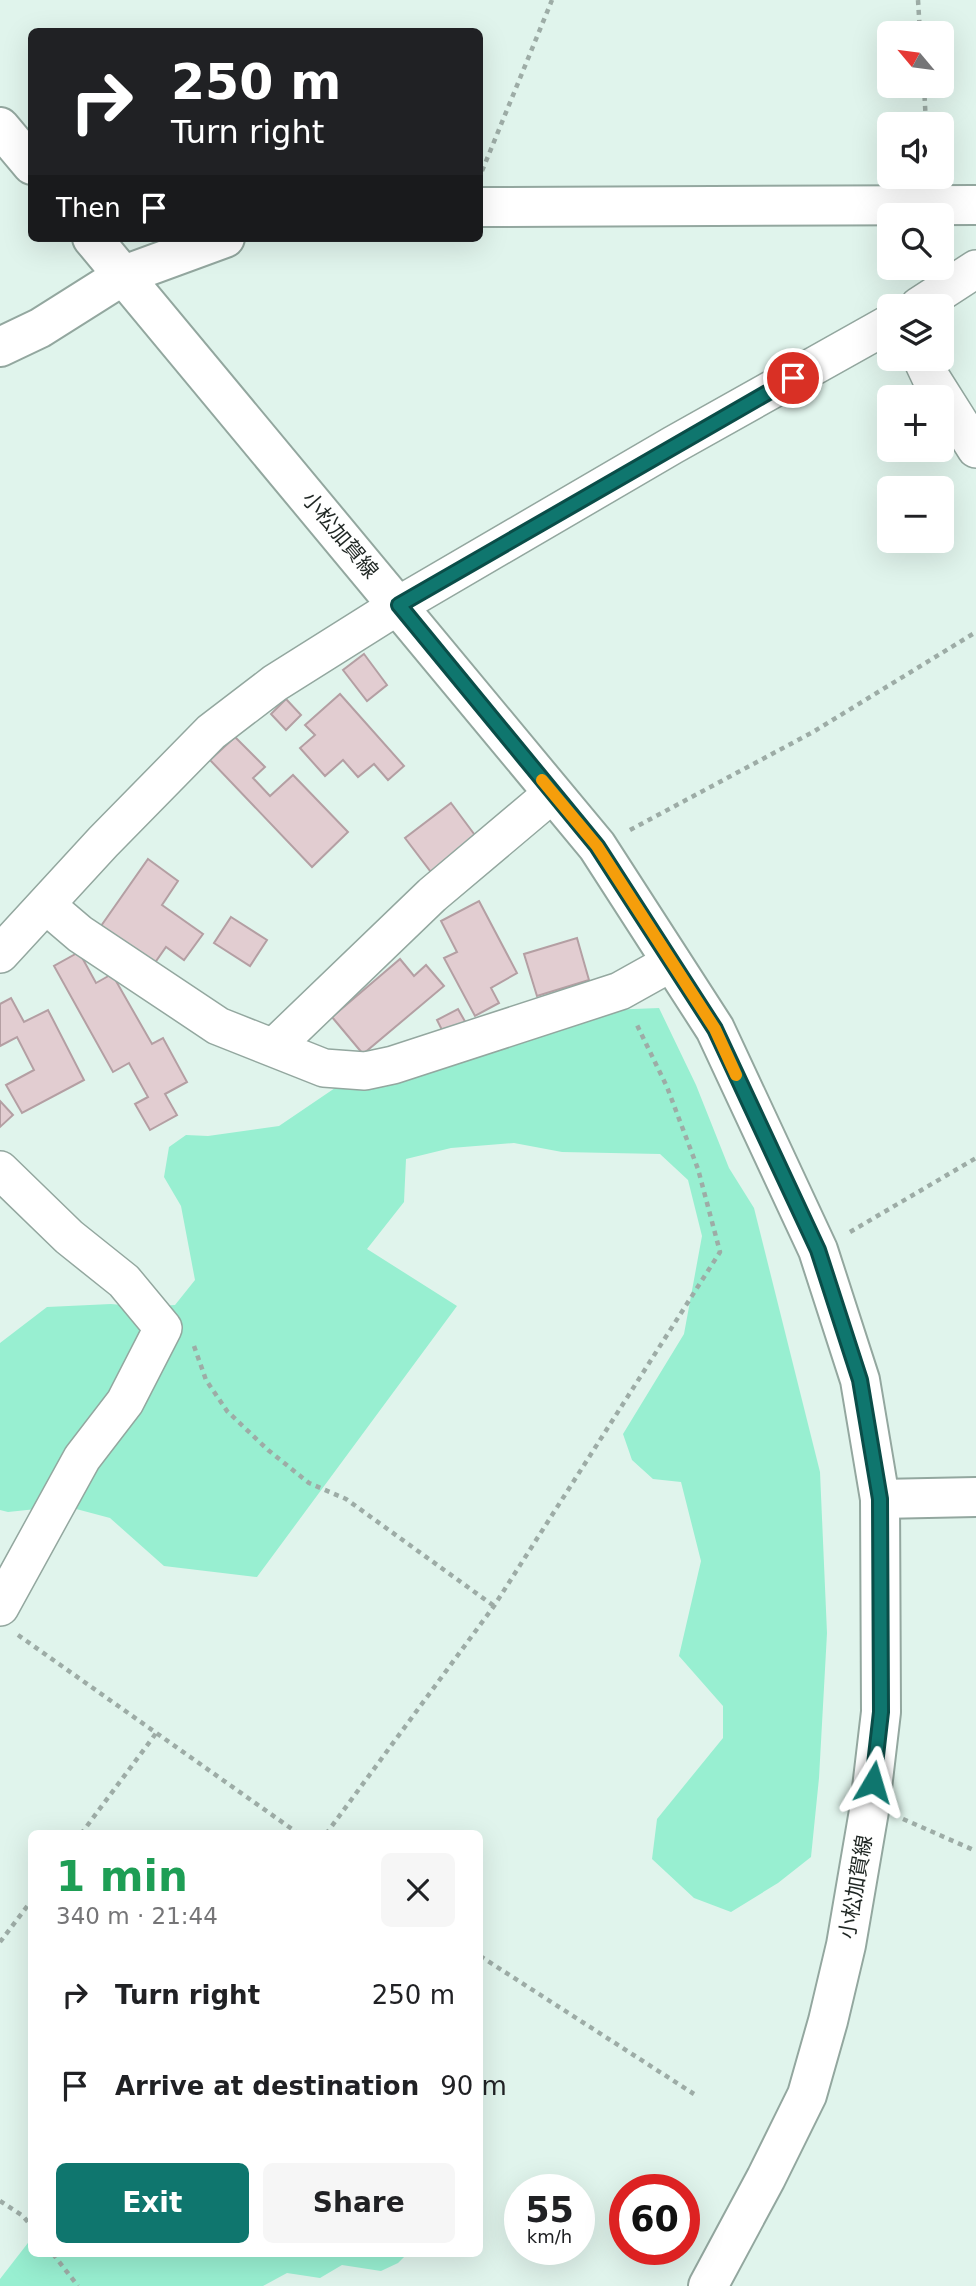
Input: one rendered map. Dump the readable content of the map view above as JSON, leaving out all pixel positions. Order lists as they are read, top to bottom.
{
  "streets": {
    "main road": ["小松加賀線"]
  },
  "north": "top left",
  "page": {
    "map_buttons": ["+", "−"],
    "turn": ["250 m", "Turn right"],
    "then": "Then",
    "heading": ["1 min", "340 m · 21:44"],
    "list": [
      {
        "name": "Turn right",
        "value": "250 m"
      },
      {
        "name": "Arrive at destination",
        "value": "90 m"
      }
    ],
    "buttons": ["Exit", "Share"],
    "speed": "55 km/h",
    "limit": "60"
  }
}
